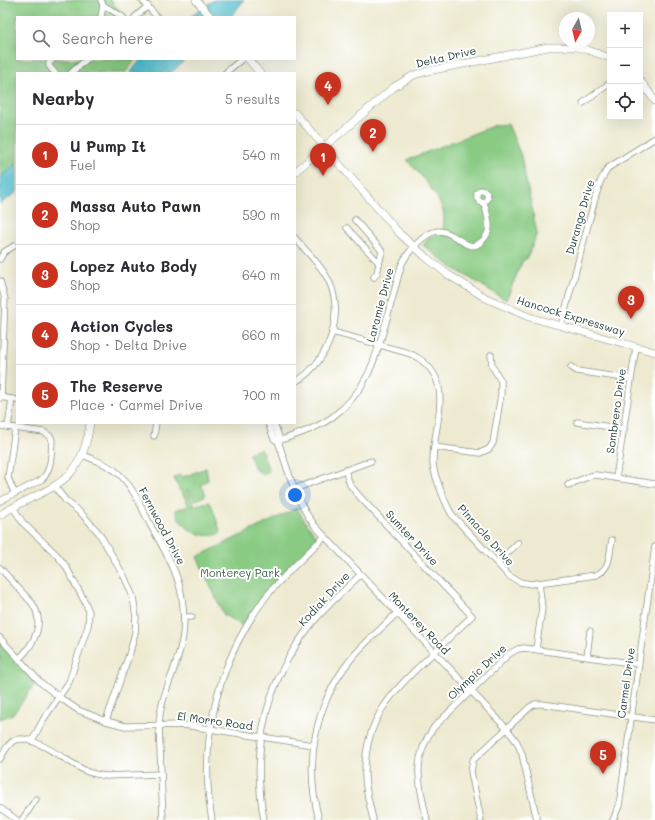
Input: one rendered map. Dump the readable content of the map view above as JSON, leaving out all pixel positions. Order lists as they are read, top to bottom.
{
  "streets": {
    "main road": ["Delta Drive", "Hancock Expressway"],
    "street": [
      "Durango Drive",
      "Laramie Drive",
      "Sombrero Drive",
      "Fernwood Drive",
      "Pinnacle Drive",
      "Sumter Drive",
      "Kodiak Drive",
      "Monterey Road",
      "Olympic Drive",
      "Carmel Drive",
      "El Morro Road"
    ]
  },
  "crossings": [
    ["Delta Drive", "Hancock Expressway"],
    ["Durango Drive", "Hancock Expressway"],
    ["Laramie Drive", "Hancock Expressway"],
    ["Laramie Drive", "Pinnacle Drive"],
    ["Laramie Drive", "Monterey Road"],
    ["Hancock Expressway", "Sombrero Drive"],
    ["Fernwood Drive", "El Morro Road"],
    ["Sumter Drive", "Monterey Road"],
    ["Kodiak Drive", "Monterey Road"],
    ["Kodiak Drive", "El Morro Road"],
    ["Monterey Road", "Olympic Drive"],
    ["Olympic Drive", "Carmel Drive"]
  ],
  "parks": ["Monterey Park"],
  "north": "bottom",
  "page": {
    "map_buttons": ["+", "−"],
    "search": "Search here",
    "pins": [
      "4",
      "2",
      "1",
      "3",
      "5"
    ],
    "heading": ["Nearby", "5 results"],
    "list": [
      {
        "mark": "1",
        "name": "U Pump It",
        "note": "Fuel",
        "value": "540 m"
      },
      {
        "mark": "2",
        "name": "Massa Auto Pawn",
        "note": "Shop",
        "value": "590 m"
      },
      {
        "mark": "3",
        "name": "Lopez Auto Body",
        "note": "Shop",
        "value": "640 m"
      },
      {
        "mark": "4",
        "name": "Action Cycles",
        "note": "Shop · Delta Drive",
        "value": "660 m"
      },
      {
        "mark": "5",
        "name": "The Reserve",
        "note": "Place · Carmel Drive",
        "value": "700 m"
      }
    ]
  }
}
